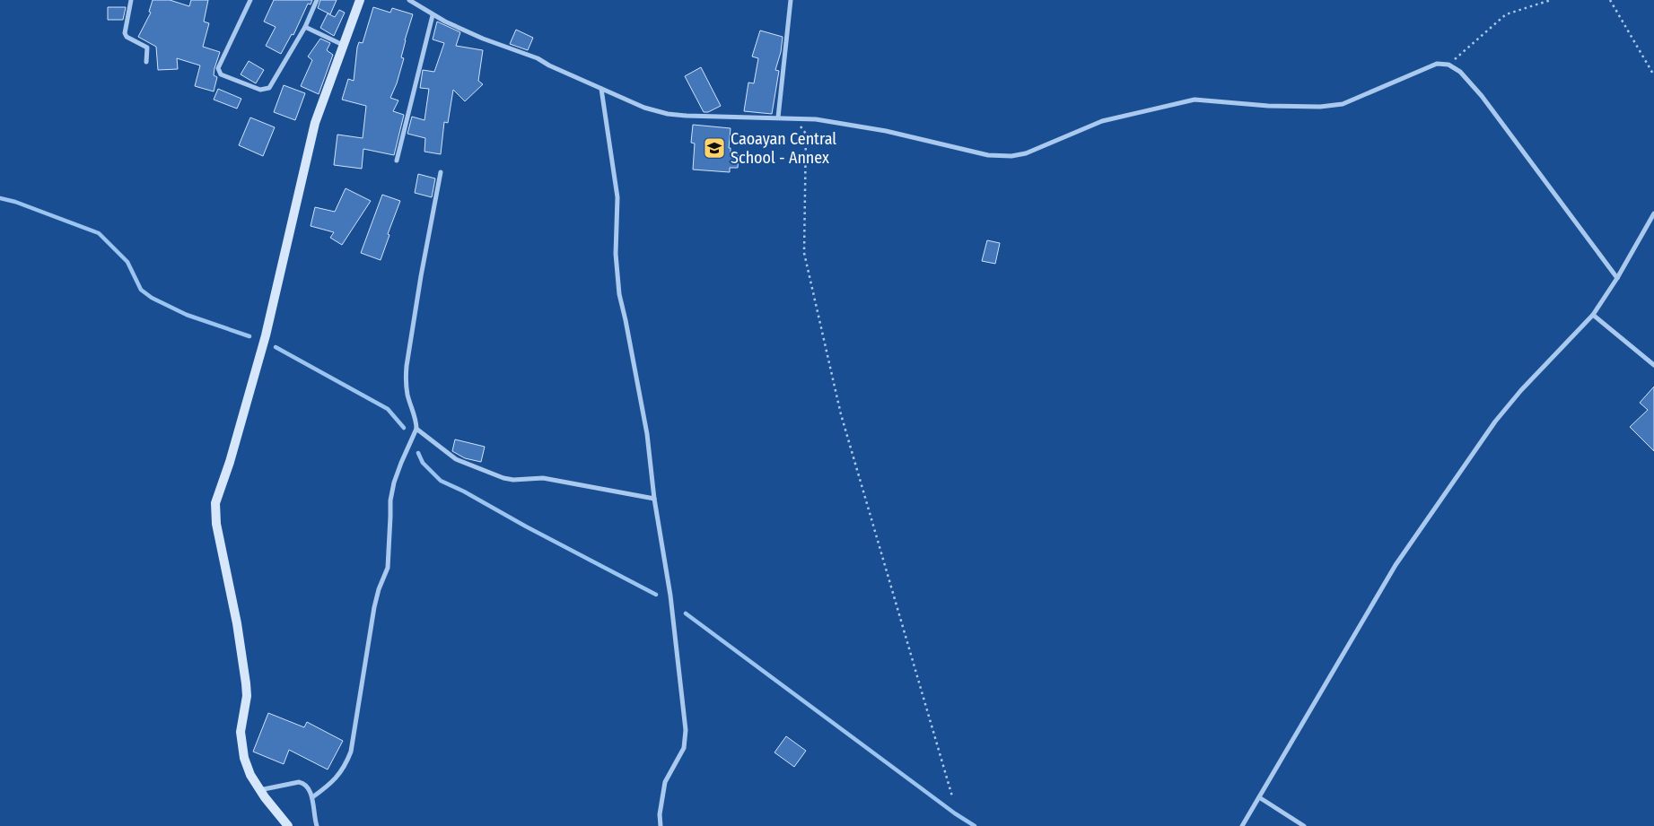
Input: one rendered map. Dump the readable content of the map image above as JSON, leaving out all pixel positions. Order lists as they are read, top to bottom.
{
  "places": {
    "school or university": ["Caoayan Central School - Annex"]
  }
}
